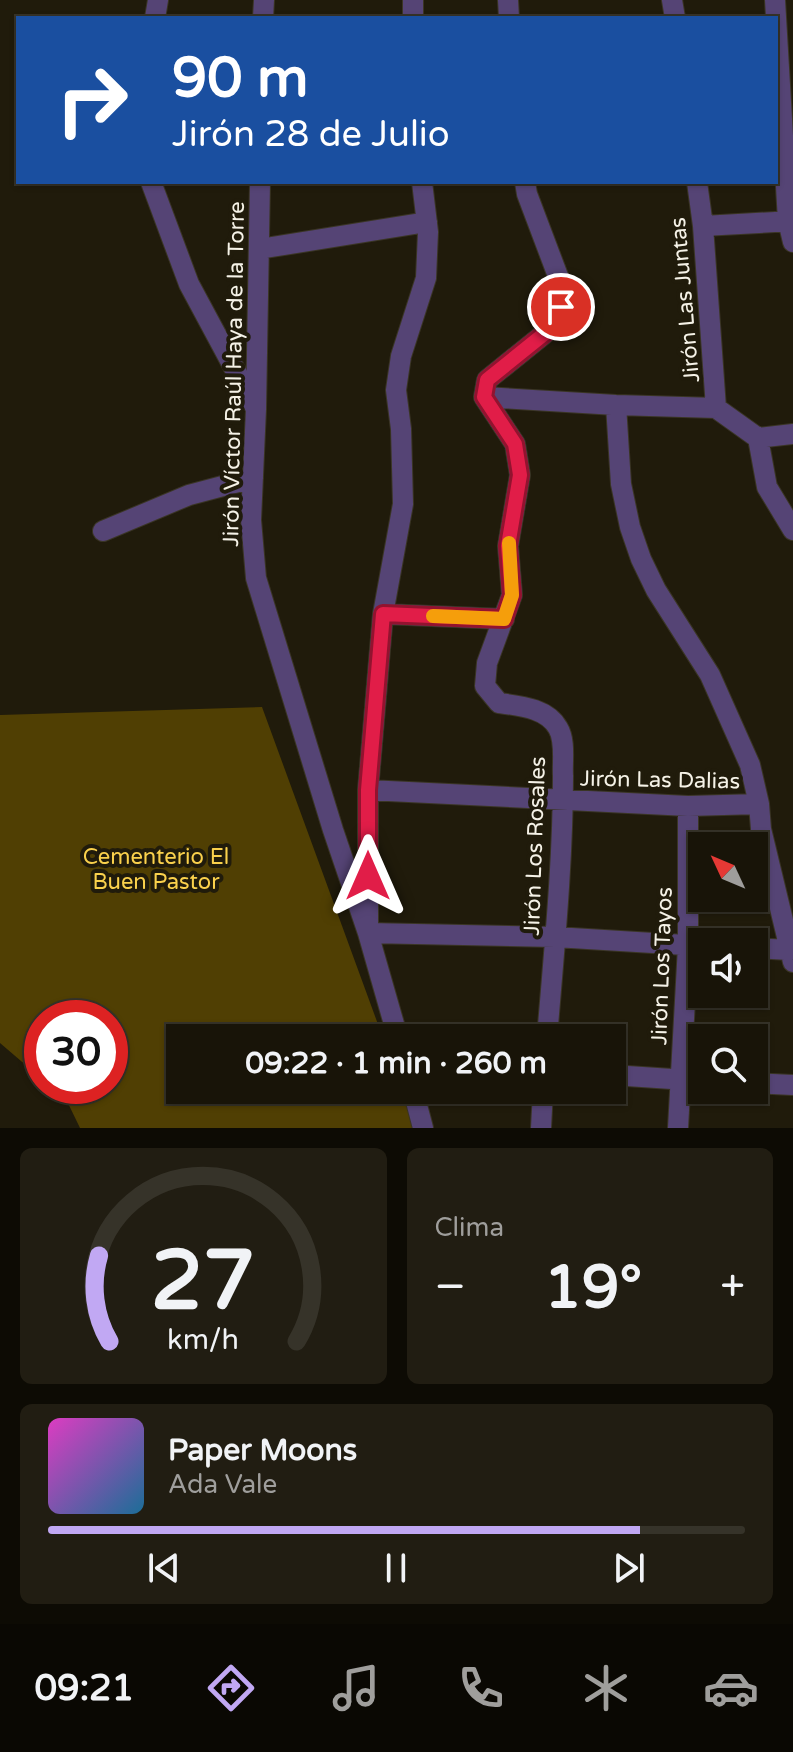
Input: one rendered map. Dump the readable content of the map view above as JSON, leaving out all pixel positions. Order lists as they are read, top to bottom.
{
  "streets": {
    "street": [
      "Jirón Las Juntas",
      "Jirón Víctor Raúl Haya de la Torre",
      "Jirón Las Dalias",
      "Jirón Los Rosales",
      "Jirón Los Tayos"
    ]
  },
  "crossings": [
    ["Jirón Las Dalias", "Jirón Los Rosales"],
    ["Jirón Las Dalias", "Jirón Los Tayos"]
  ],
  "parks": ["Cementerio El Buen Pastor"],
  "north": "top left",
  "page": {
    "turn": ["90 m", "Jirón 28 de Julio"],
    "limit": "30",
    "trip": "09:22 · 1 min · 260 m",
    "tile": "Clima",
    "heat": ["−", "19°", "+"],
    "song": ["Paper Moons", "Ada Vale"],
    "tabs": "09:21",
    "gauge": ["27", "km/h"]
  }
}
